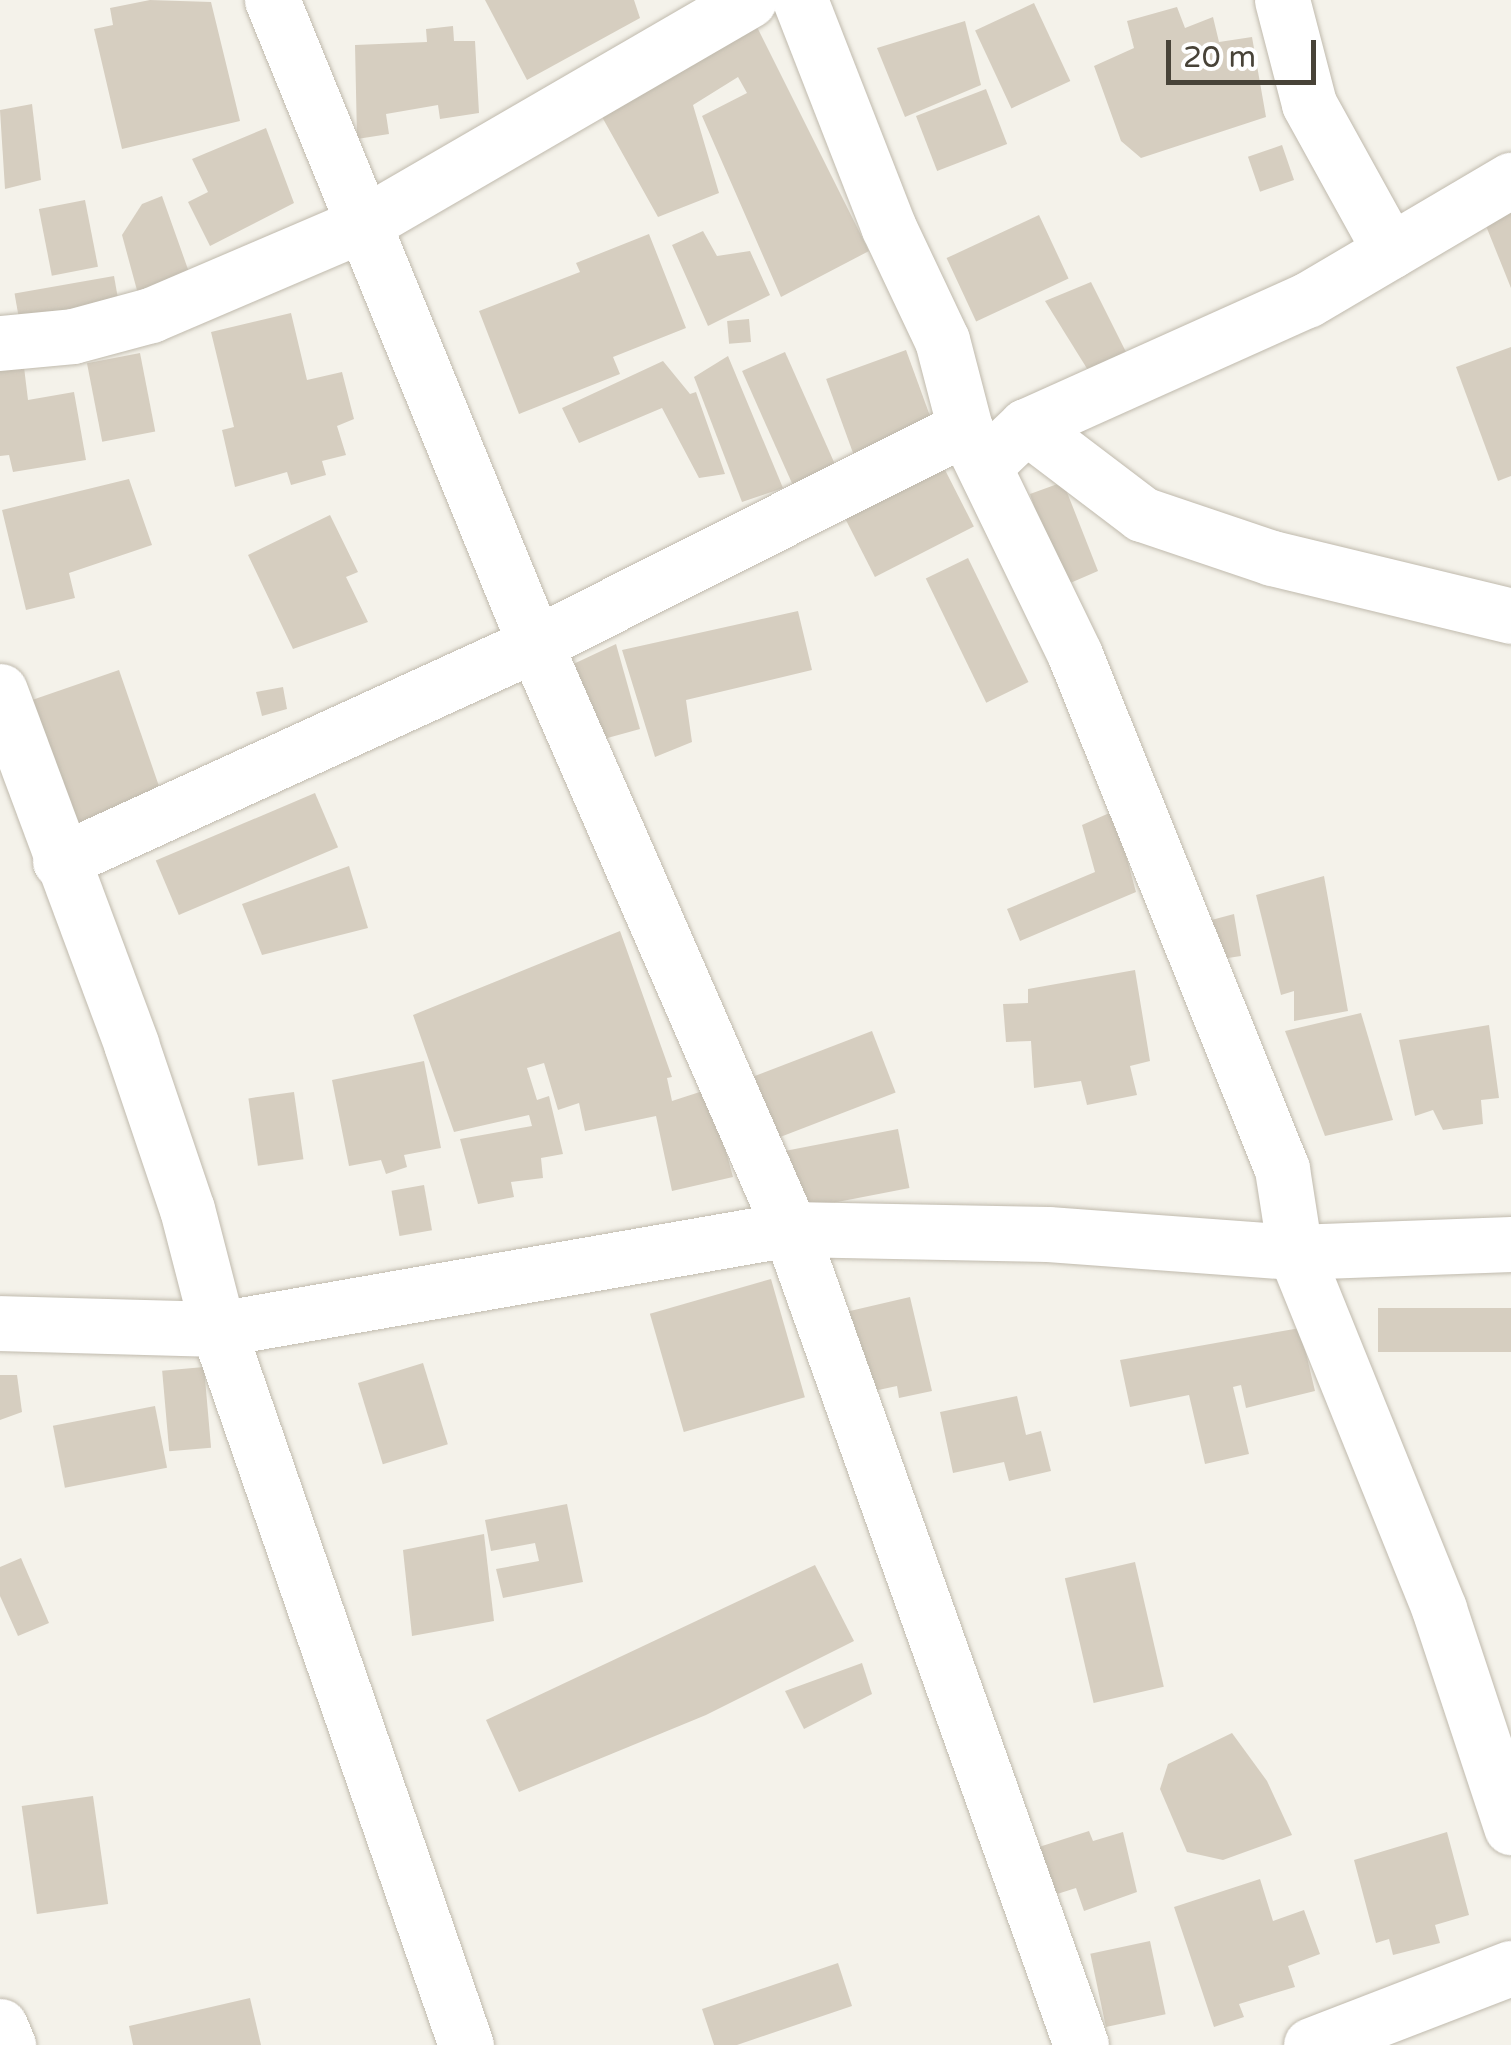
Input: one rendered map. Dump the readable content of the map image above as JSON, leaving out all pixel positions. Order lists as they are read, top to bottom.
{
  "scale_bar": "20 m"
}
